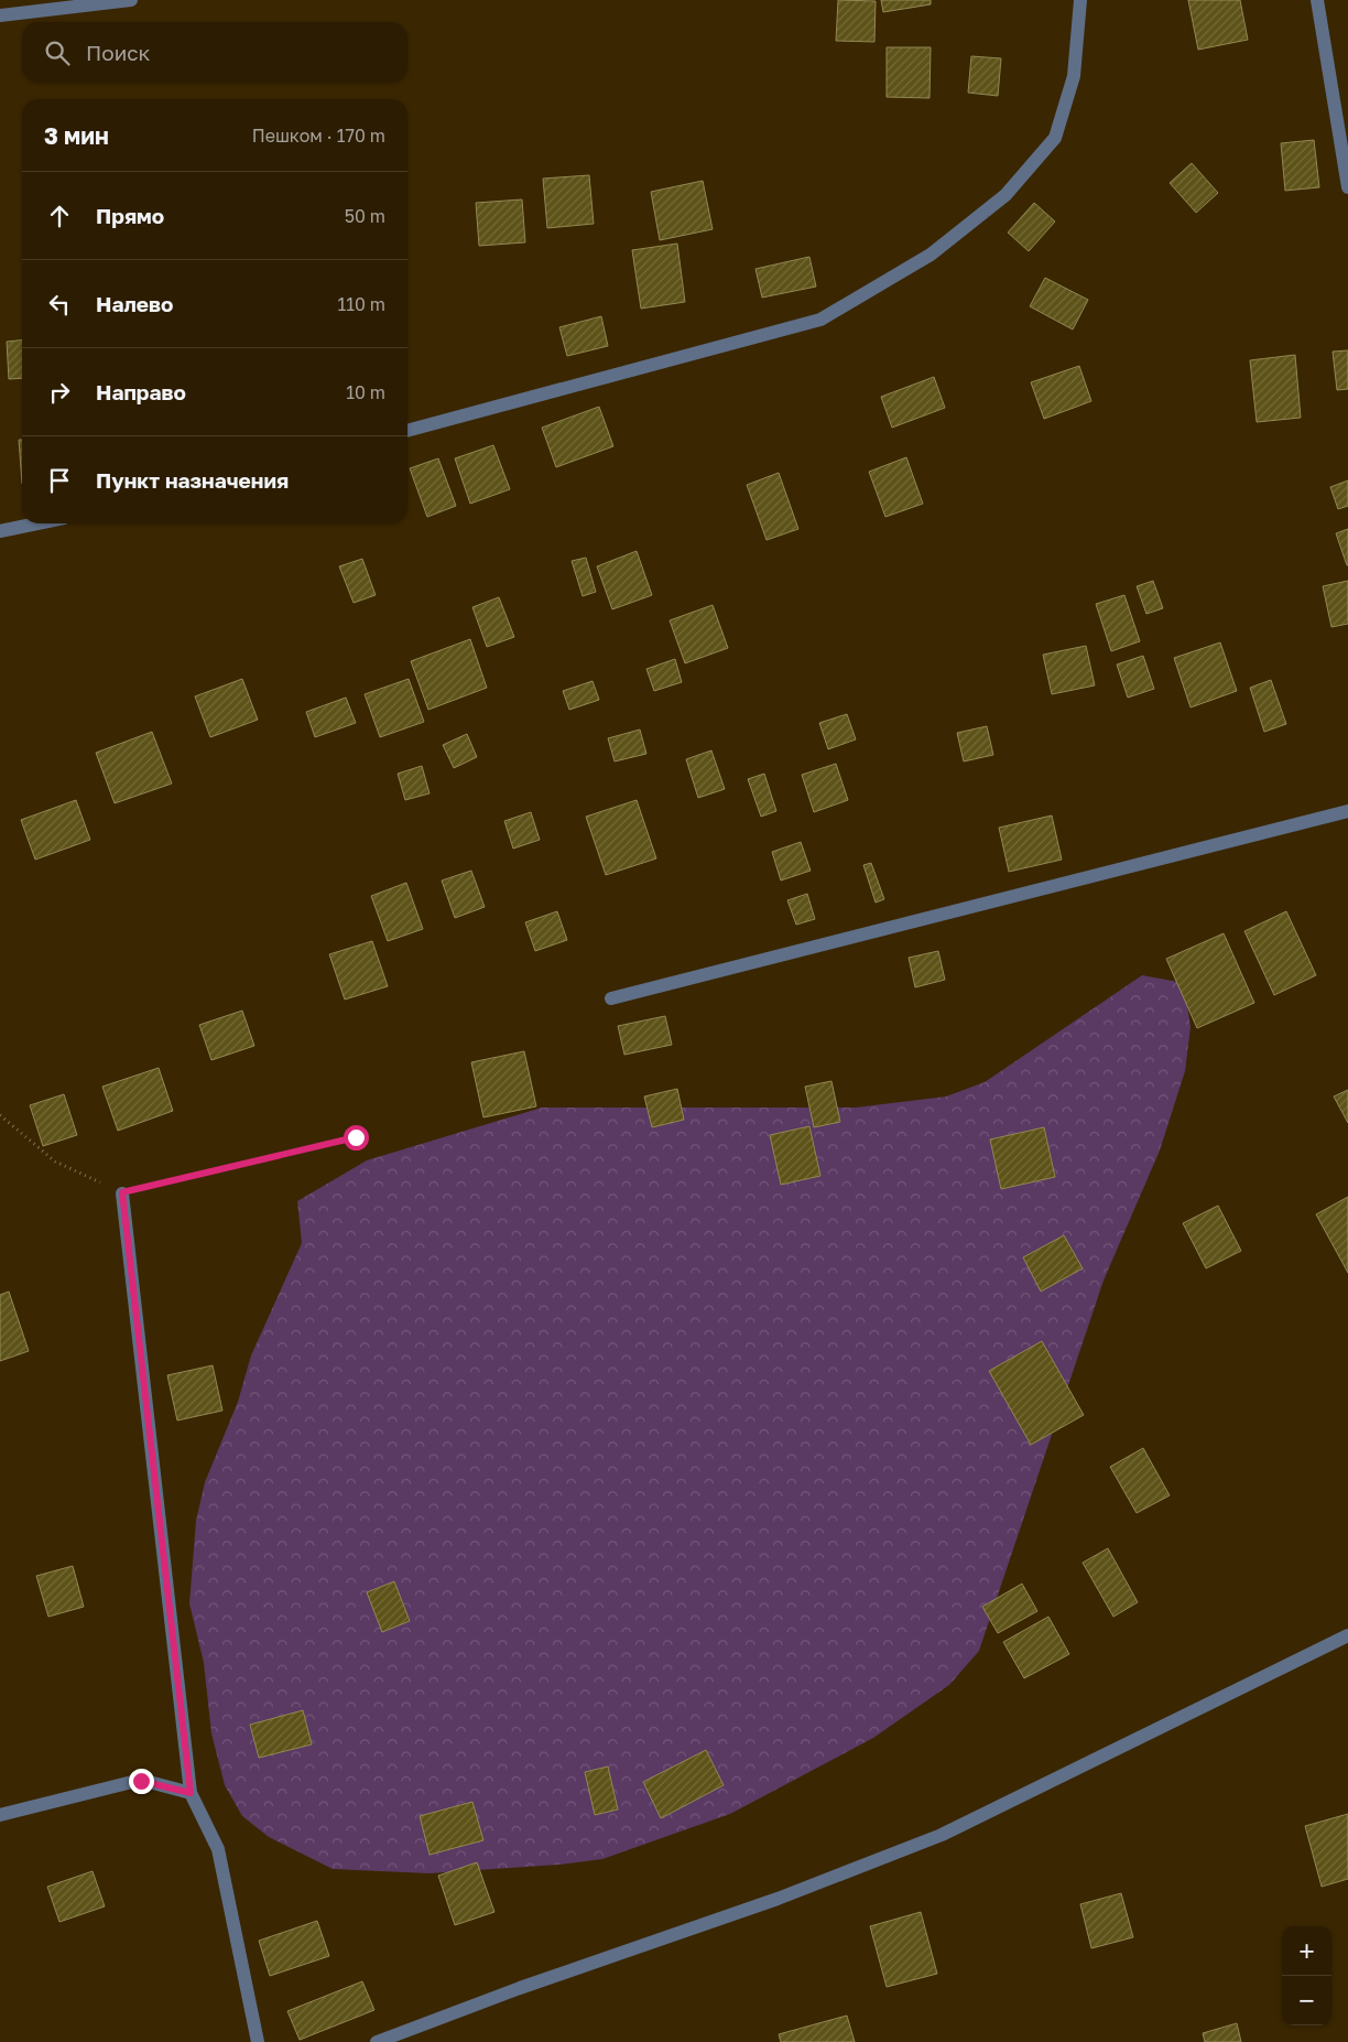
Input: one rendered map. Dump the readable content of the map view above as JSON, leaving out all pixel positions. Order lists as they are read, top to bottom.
{
  "page": {
    "search": "Поиск",
    "heading": ["3 мин", "Пешком · 170 m"],
    "list": [
      ["Прямо", "50 m"],
      ["Налево", "110 m"],
      ["Направо", "10 m"],
      "Пункт назначения"
    ],
    "map_buttons": ["+", "−"]
  }
}
